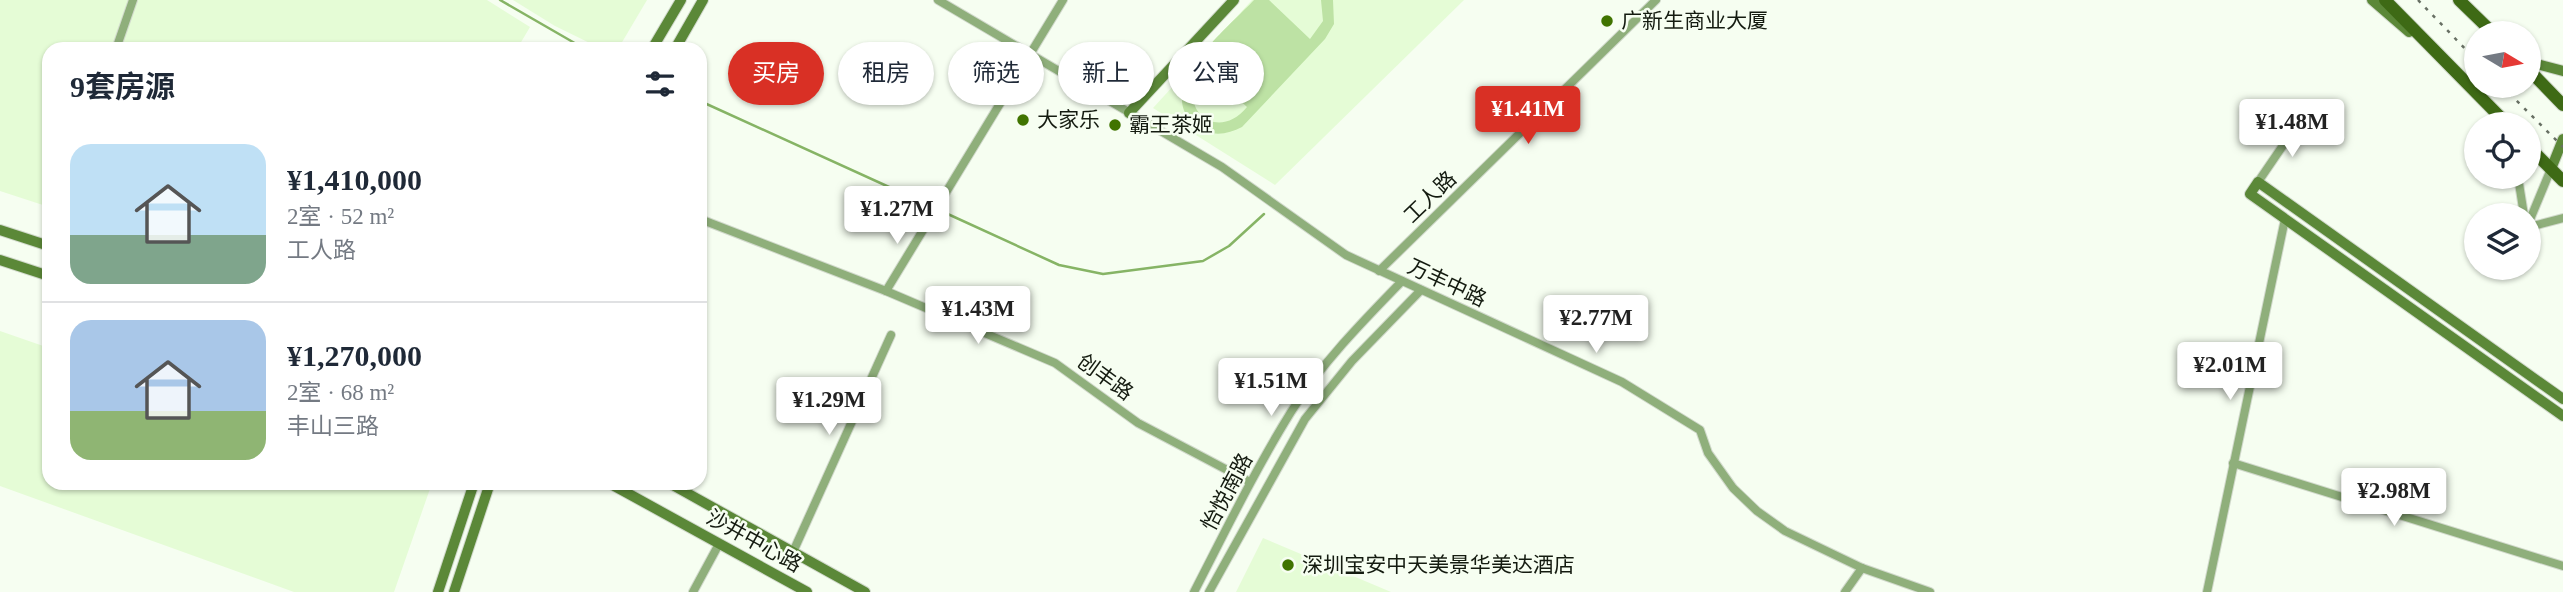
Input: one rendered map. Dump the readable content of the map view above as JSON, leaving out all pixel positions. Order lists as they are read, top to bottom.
{
  "streets": {
    "street": [
      "工人路",
      "万丰中路",
      "创丰路",
      "怡悦南路",
      "沙井中心路"
    ]
  },
  "crossings": [
    ["工人路", "万丰中路"],
    ["万丰中路", "怡悦南路"],
    ["创丰路", "怡悦南路"]
  ],
  "places": [
    "广新生商业大厦",
    "大家乐",
    "霸王茶姬",
    "深圳宝安中天美景华美达酒店"
  ],
  "north": "right",
  "page": {
    "chip": [
      "买房",
      "租房",
      "筛选",
      "新上",
      "公寓"
    ],
    "heading": "9套房源",
    "price": [
      "¥1.41M",
      "¥1.48M",
      "¥1.27M",
      "¥1.43M",
      "¥2.77M",
      "¥2.01M",
      "¥1.51M",
      "¥1.29M",
      "¥2.98M"
    ],
    "list": [
      {
        "name": "¥1,410,000",
        "note": "2室 · 52 m² · 工人路"
      },
      {
        "name": "¥1,270,000",
        "note": "2室 · 68 m² · 丰山三路"
      }
    ]
  }
}
